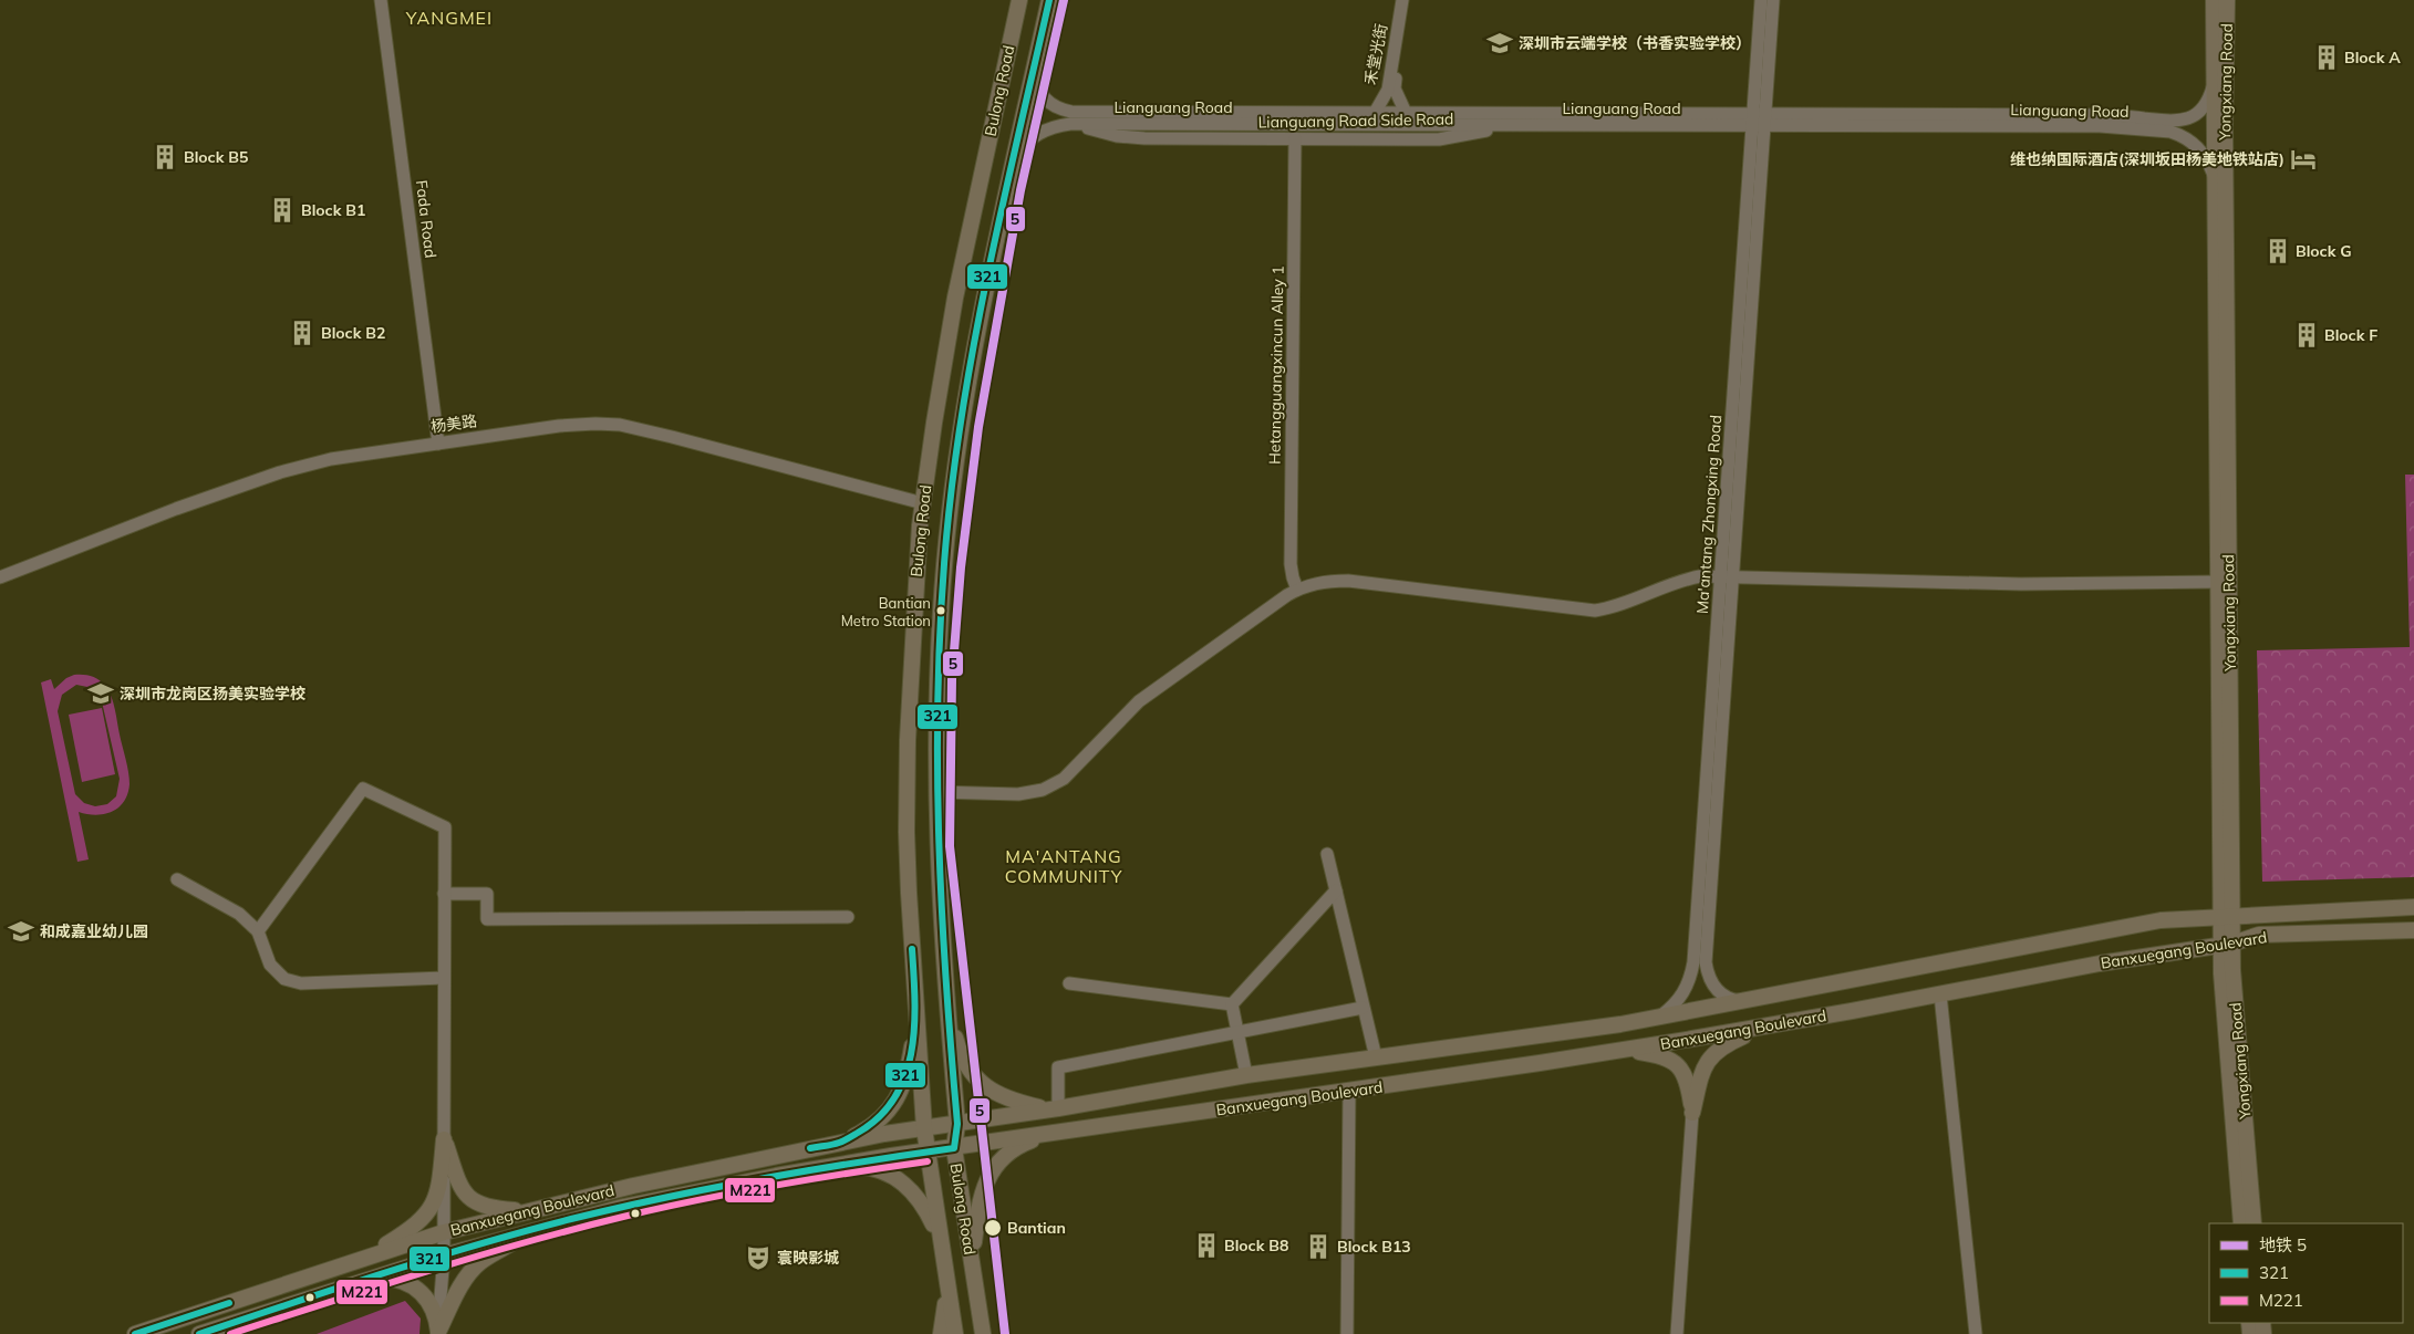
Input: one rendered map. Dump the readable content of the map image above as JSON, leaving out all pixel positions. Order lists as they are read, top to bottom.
{
  "streets": {
    "main road": ["Yongxiang Road", "Bulong Road", "Banxuegang Boulevard"],
    "street": [
      "禾堂光街",
      "Lianguang Road",
      "Lianguang Road Side Road",
      "Fada Road",
      "Hetangguangxincun Alley 1",
      "杨美路",
      "Ma'antang Zhongxing Road"
    ]
  },
  "crossings": [
    ["禾堂光街", "Lianguang Road"],
    ["Yongxiang Road", "Lianguang Road"],
    ["Yongxiang Road", "Banxuegang Boulevard"],
    ["Bulong Road", "Lianguang Road"],
    ["Bulong Road", "杨美路"],
    ["Bulong Road", "Banxuegang Boulevard"],
    ["Lianguang Road", "Lianguang Road Side Road"],
    ["Lianguang Road", "Ma'antang Zhongxing Road"],
    ["Lianguang Road Side Road", "Hetangguangxincun Alley 1"],
    ["Fada Road", "杨美路"],
    ["Ma'antang Zhongxing Road", "Banxuegang Boulevard"]
  ],
  "districts": ["YANGMEI", "MA'ANTANG COMMUNITY"],
  "places": {
    "school or university": ["深圳市云端学校（书香实验学校）", "深圳市龙岗区扬美实验学校", "和成嘉业幼儿园"],
    "building": [
      "Block A",
      "Block B5",
      "Block B1",
      "Block G",
      "Block B2",
      "Block F",
      "Block B8",
      "Block B13"
    ],
    "hotel": ["维也纳国际酒店(深圳坂田杨美地铁站店)"],
    "other": ["Bantian Metro Station", "Bantian"],
    "theatre": ["寰映影城"]
  },
  "lines": ["metro line 5", "transit line 321", "transit line M221"],
  "legend": ["地铁 5", "321", "M221"]
}
